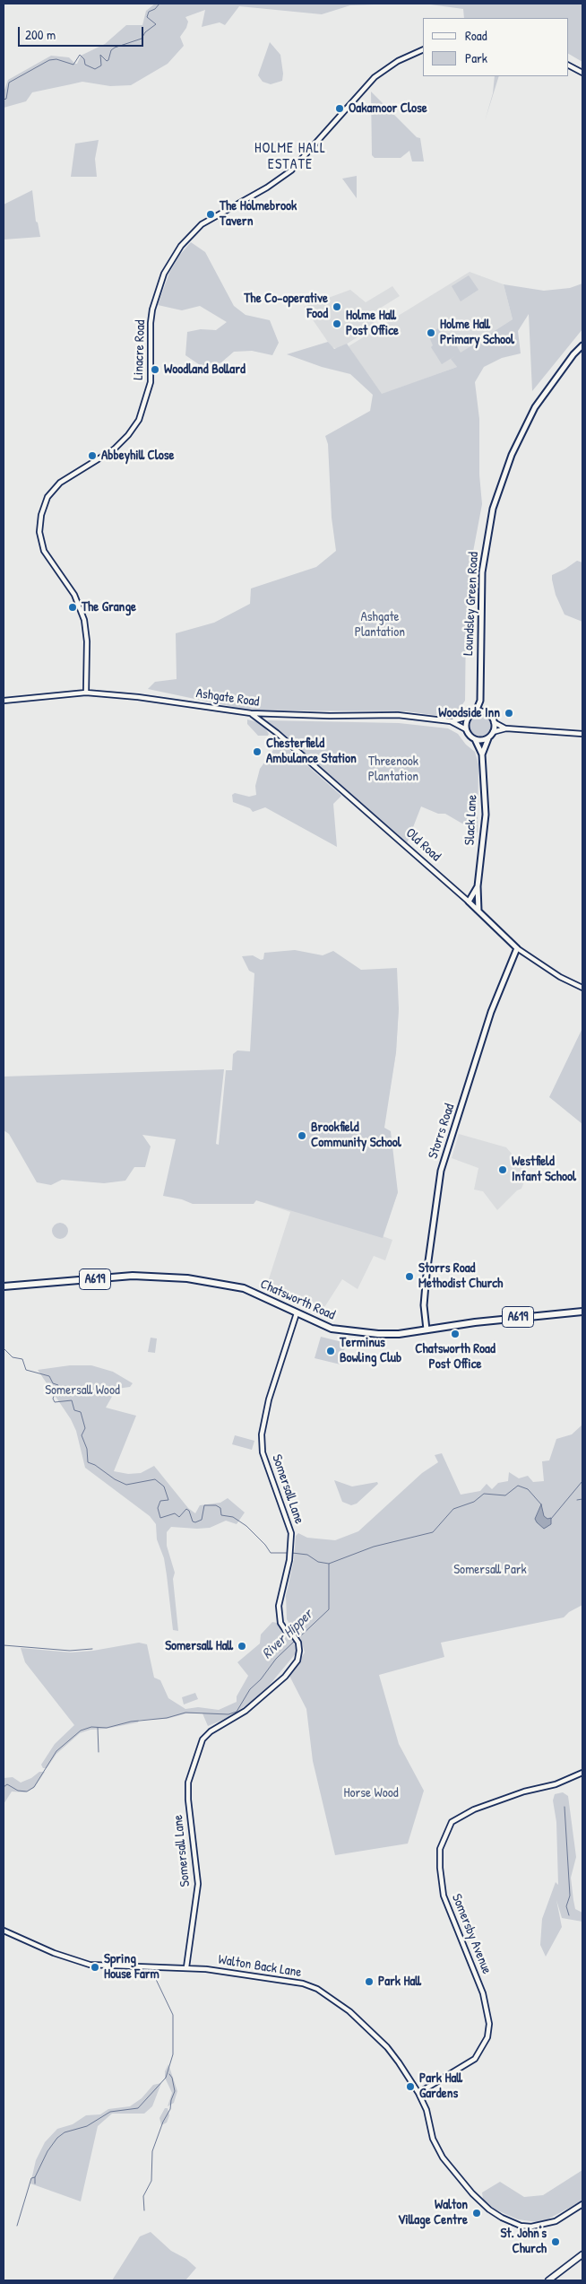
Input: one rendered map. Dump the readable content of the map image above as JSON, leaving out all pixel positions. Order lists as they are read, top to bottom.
{
  "streets": {
    "highway": ["A619", "Chatsworth Road"],
    "main road": [
      "Loundsley Green Road",
      "Slack Lane",
      "Old Road",
      "Storrs Road"
    ],
    "street": [
      "Linacre Road",
      "Ashgate Road",
      "Somersall Lane",
      "Somersby Avenue",
      "Walton Back Lane"
    ]
  },
  "crossings": [
    ["Linacre Road", "Ashgate Road"],
    ["Loundsley Green Road", "Ashgate Road"],
    ["Loundsley Green Road", "Slack Lane"],
    ["Ashgate Road", "Slack Lane"],
    ["Ashgate Road", "Old Road"],
    ["Slack Lane", "Old Road"],
    ["Old Road", "Storrs Road"],
    ["Storrs Road", "Chatsworth Road"],
    ["Chatsworth Road", "Somersall Lane"],
    ["Somersall Lane", "Walton Back Lane"],
    ["Somersby Avenue", "Walton Back Lane"]
  ],
  "districts": ["HOLME HALL ESTATE"],
  "water": ["River Hipper"],
  "parks": [
    "Ashgate Plantation",
    "Threenook Plantation",
    "Somersall Wood",
    "Somersall Park",
    "Horse Wood"
  ],
  "places": [
    "Oakamoor Close",
    "The Holmebrook Tavern",
    "The Co-operative Food",
    "Holme Hall Post Office",
    "Holme Hall Primary School",
    "Woodland Bollard",
    "Abbeyhill Close",
    "The Grange",
    "Woodside Inn",
    "Chesterfield Ambulance Station",
    "Brookfield Community School",
    "Westfield Infant School",
    "Storrs Road Methodist Church",
    "Chatsworth Road Post Office",
    "Terminus Bowling Club",
    "Somersall Hall",
    "Spring House Farm",
    "Park Hall",
    "Park Hall Gardens",
    "Walton Village Centre",
    "St. John's Church"
  ],
  "legend": ["Road", "Park"],
  "scale_bar": "200 m"
}
